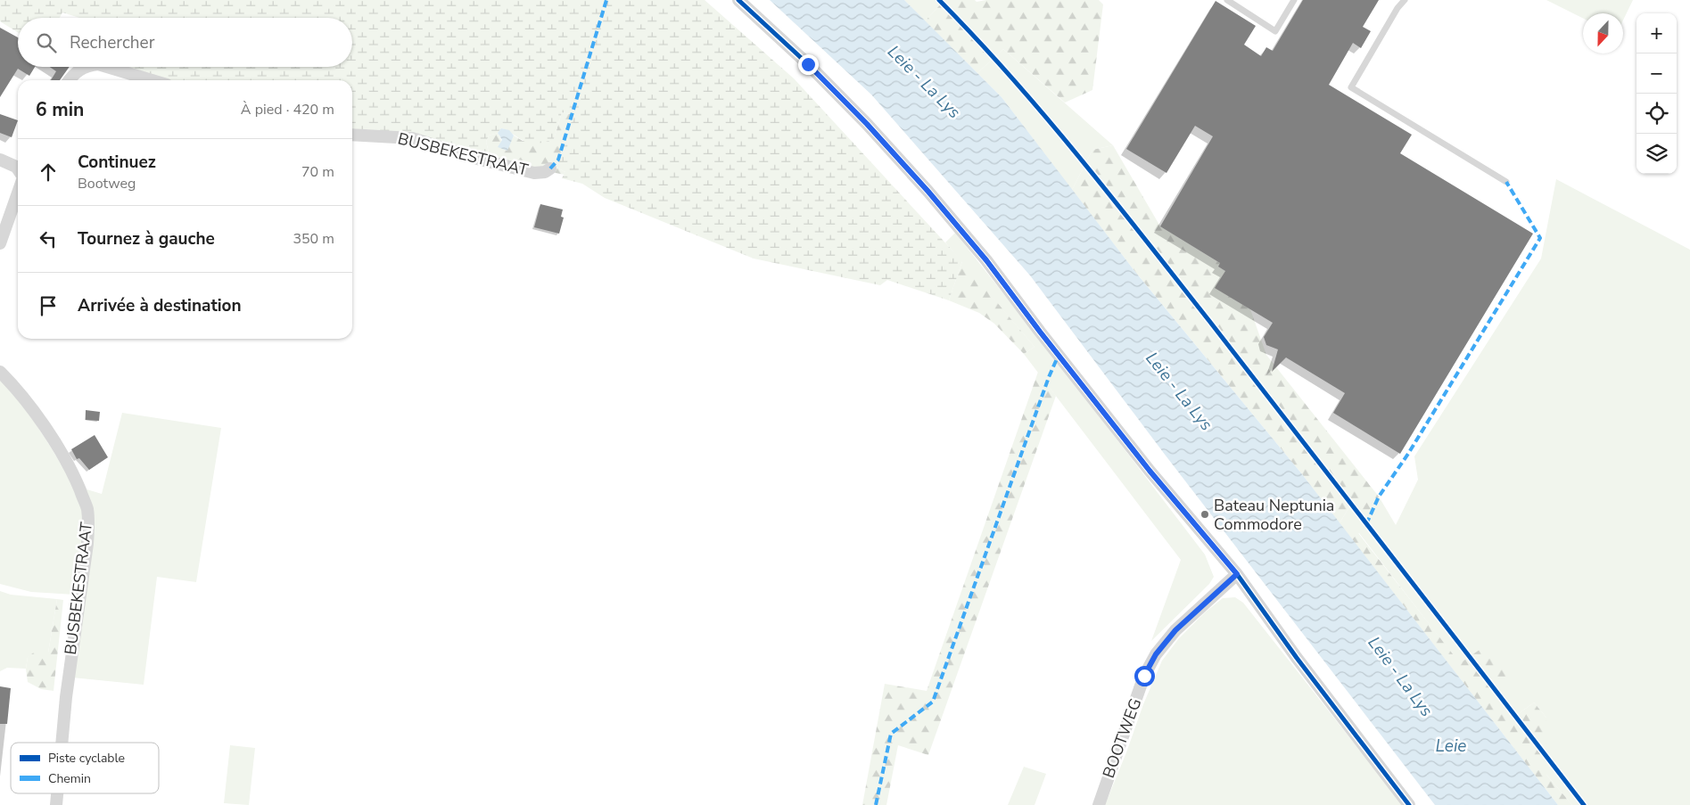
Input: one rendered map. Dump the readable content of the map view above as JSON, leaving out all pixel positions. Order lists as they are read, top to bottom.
{
  "streets": {
    "street": ["BUSBEKESTRAAT", "BOOTWEG"]
  },
  "water": ["Leie - La Lys", "Leie"],
  "places": ["Bateau Neptunia Commodore"],
  "legend": ["Piste cyclable", "Chemin"],
  "north": "bottom",
  "page": {
    "map_buttons": ["+", "−"],
    "search": "Rechercher",
    "heading": ["6 min", "À pied · 420 m"],
    "list": [
      ["Continuez", "Bootweg", "70 m"],
      ["Tournez à gauche", "350 m"],
      "Arrivée à destination"
    ]
  }
}
